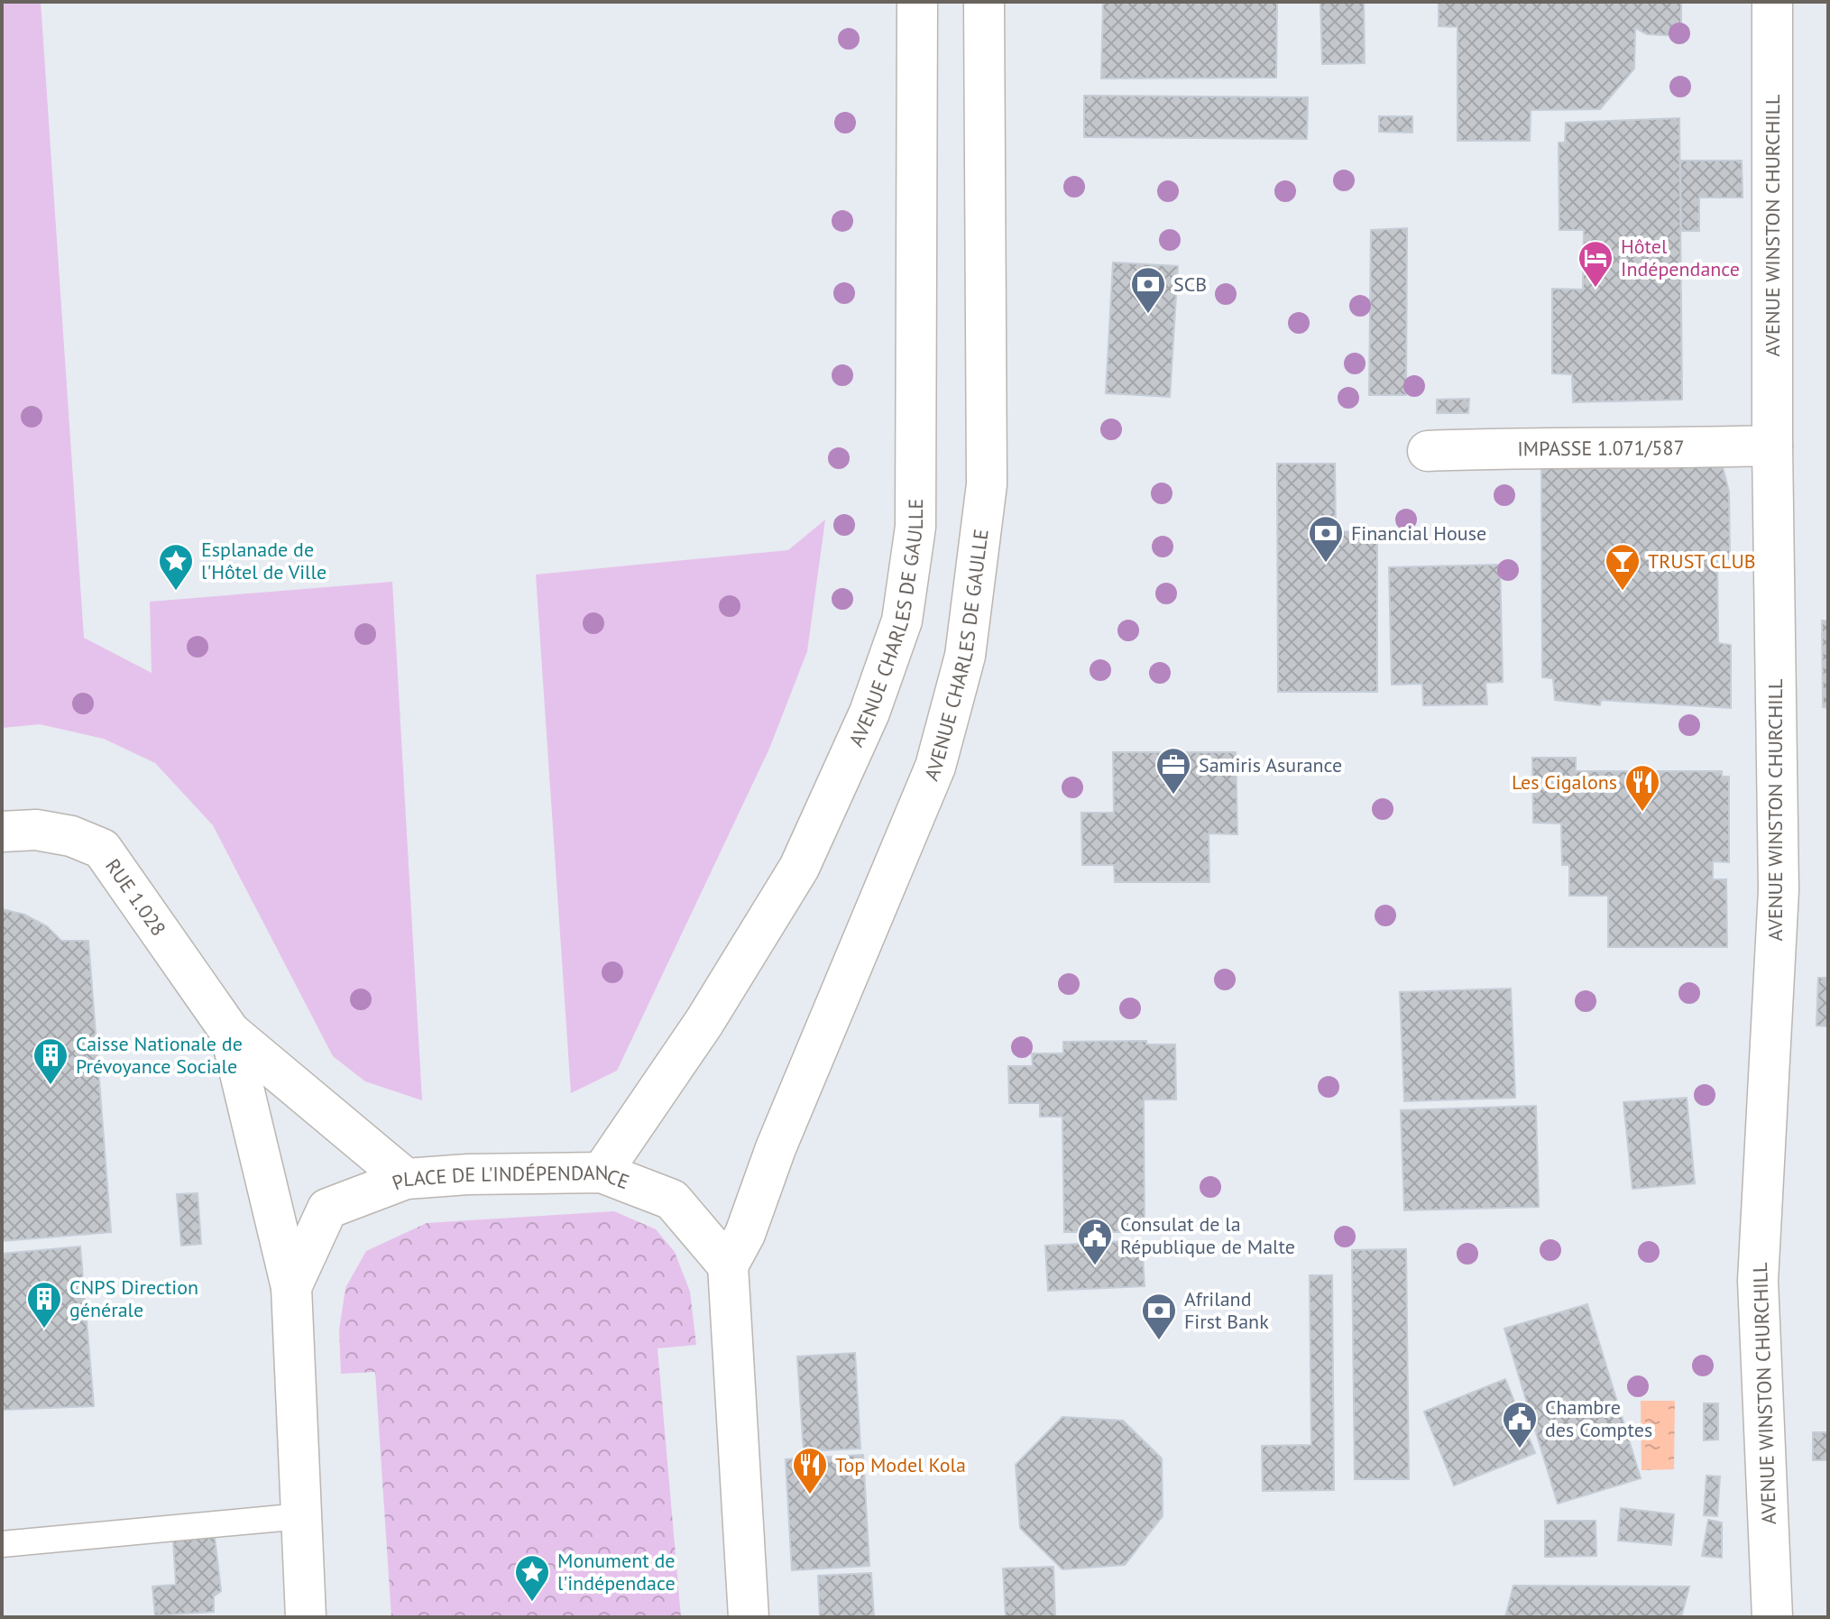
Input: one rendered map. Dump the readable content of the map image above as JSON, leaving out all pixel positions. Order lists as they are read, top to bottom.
{
  "streets": {
    "main road": [
      "AVENUE WINSTON CHURCHILL",
      "IMPASSE 1.071/587",
      "AVENUE CHARLES DE GAULLE",
      "RUE 1.028",
      "PLACE DE L'INDÉPENDANCE"
    ]
  },
  "crossings": [
    ["AVENUE WINSTON CHURCHILL", "IMPASSE 1.071/587"],
    ["AVENUE CHARLES DE GAULLE", "PLACE DE L'INDÉPENDANCE"],
    ["RUE 1.028", "PLACE DE L'INDÉPENDANCE"]
  ],
  "places": {
    "hotel": ["Hôtel Indépendance"],
    "bank": ["SCB", "Financial House", "Afriland First Bank"],
    "place": ["Esplanade de l'Hôtel de Ville", "Monument de l'indépendace"],
    "bar": ["TRUST CLUB"],
    "office": ["Samiris Asurance"],
    "restaurant": ["Les Cigalons", "Top Model Kola"],
    "building": ["Caisse Nationale de Prévoyance Sociale", "CNPS Direction générale"],
    "public building": ["Consulat de la République de Malte", "Chambre des Comptes"]
  }
}
